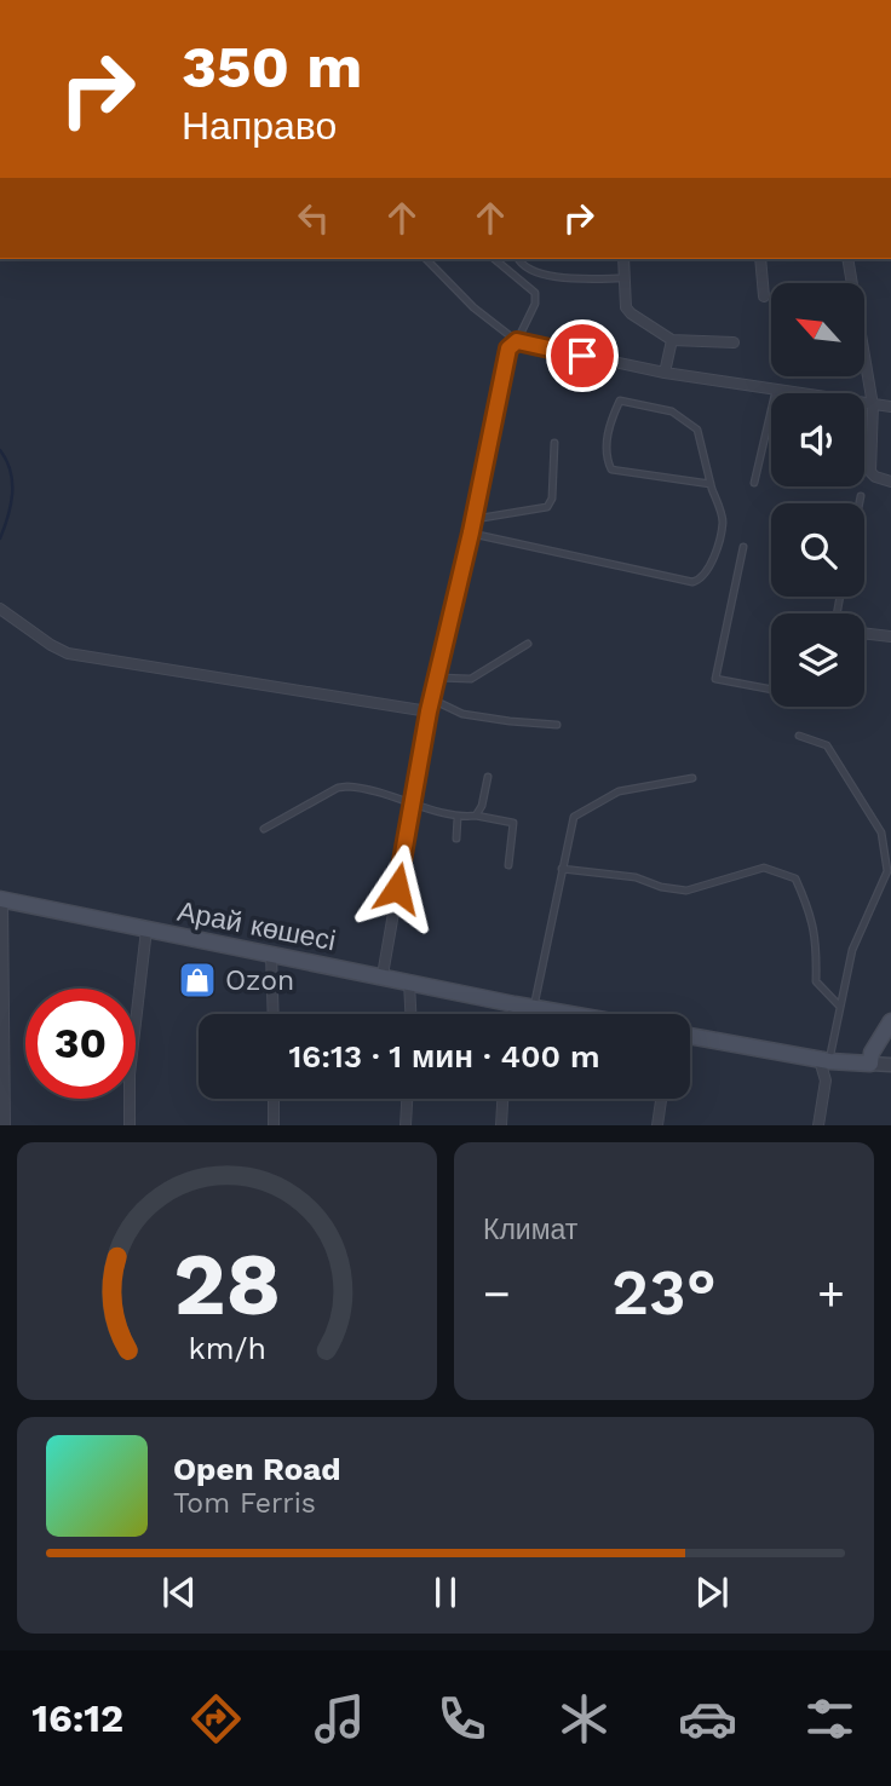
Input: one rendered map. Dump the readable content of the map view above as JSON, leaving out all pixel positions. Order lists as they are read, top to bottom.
{
  "streets": {
    "main road": ["Арай көшесі"]
  },
  "places": {
    "shop": ["Ozon"]
  },
  "north": "top left",
  "page": {
    "turn": ["350 m", "Направо"],
    "limit": "30",
    "trip": "16:13 · 1 мин · 400 m",
    "tile": "Климат",
    "heat": ["−", "23°", "+"],
    "song": ["Open Road", "Tom Ferris"],
    "tabs": "16:12",
    "gauge": ["28", "km/h"]
  }
}
